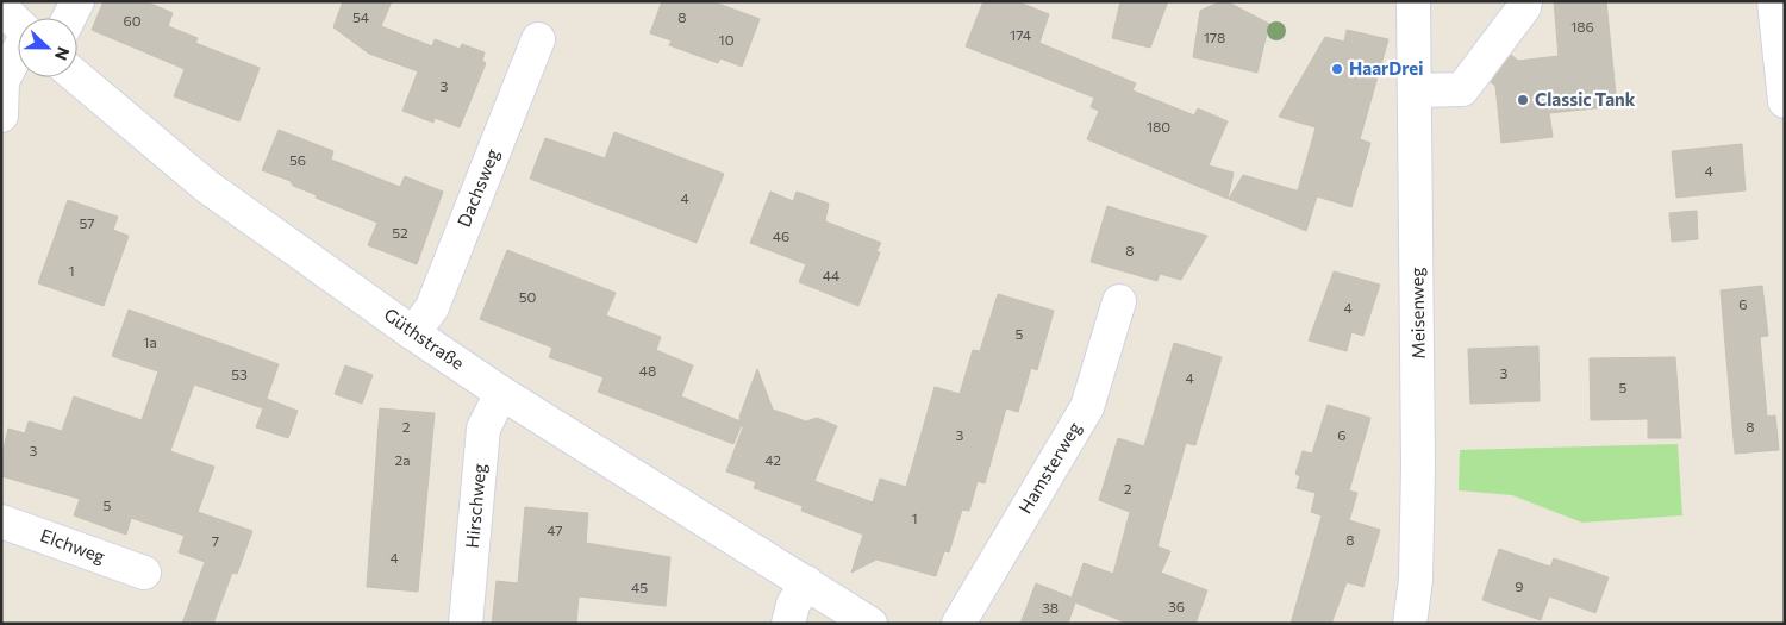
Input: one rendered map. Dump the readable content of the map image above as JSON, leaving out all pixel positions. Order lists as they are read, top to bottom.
{
  "streets": {
    "street": [
      "Dachsweg",
      "Meisenweg",
      "Güthstraße",
      "Hamsterweg",
      "Hirschweg",
      "Elchweg"
    ]
  },
  "crossings": [
    ["Dachsweg", "Güthstraße"],
    ["Güthstraße", "Hirschweg"]
  ],
  "places": ["HaarDrei", "Classic Tank"],
  "house_numbers": [
    "54",
    "8",
    "60",
    "186",
    "174",
    "178",
    "10",
    "3",
    "180",
    "56",
    "4",
    "4",
    "57",
    "52",
    "46",
    "8",
    "1",
    "44",
    "50",
    "6",
    "4",
    "5",
    "1a",
    "48",
    "3",
    "53",
    "4",
    "5",
    "2",
    "8",
    "3",
    "6",
    "3",
    "2a",
    "42",
    "2",
    "5",
    "1",
    "47",
    "8",
    "7",
    "4",
    "9",
    "45",
    "36",
    "38"
  ],
  "north": "right"
}
